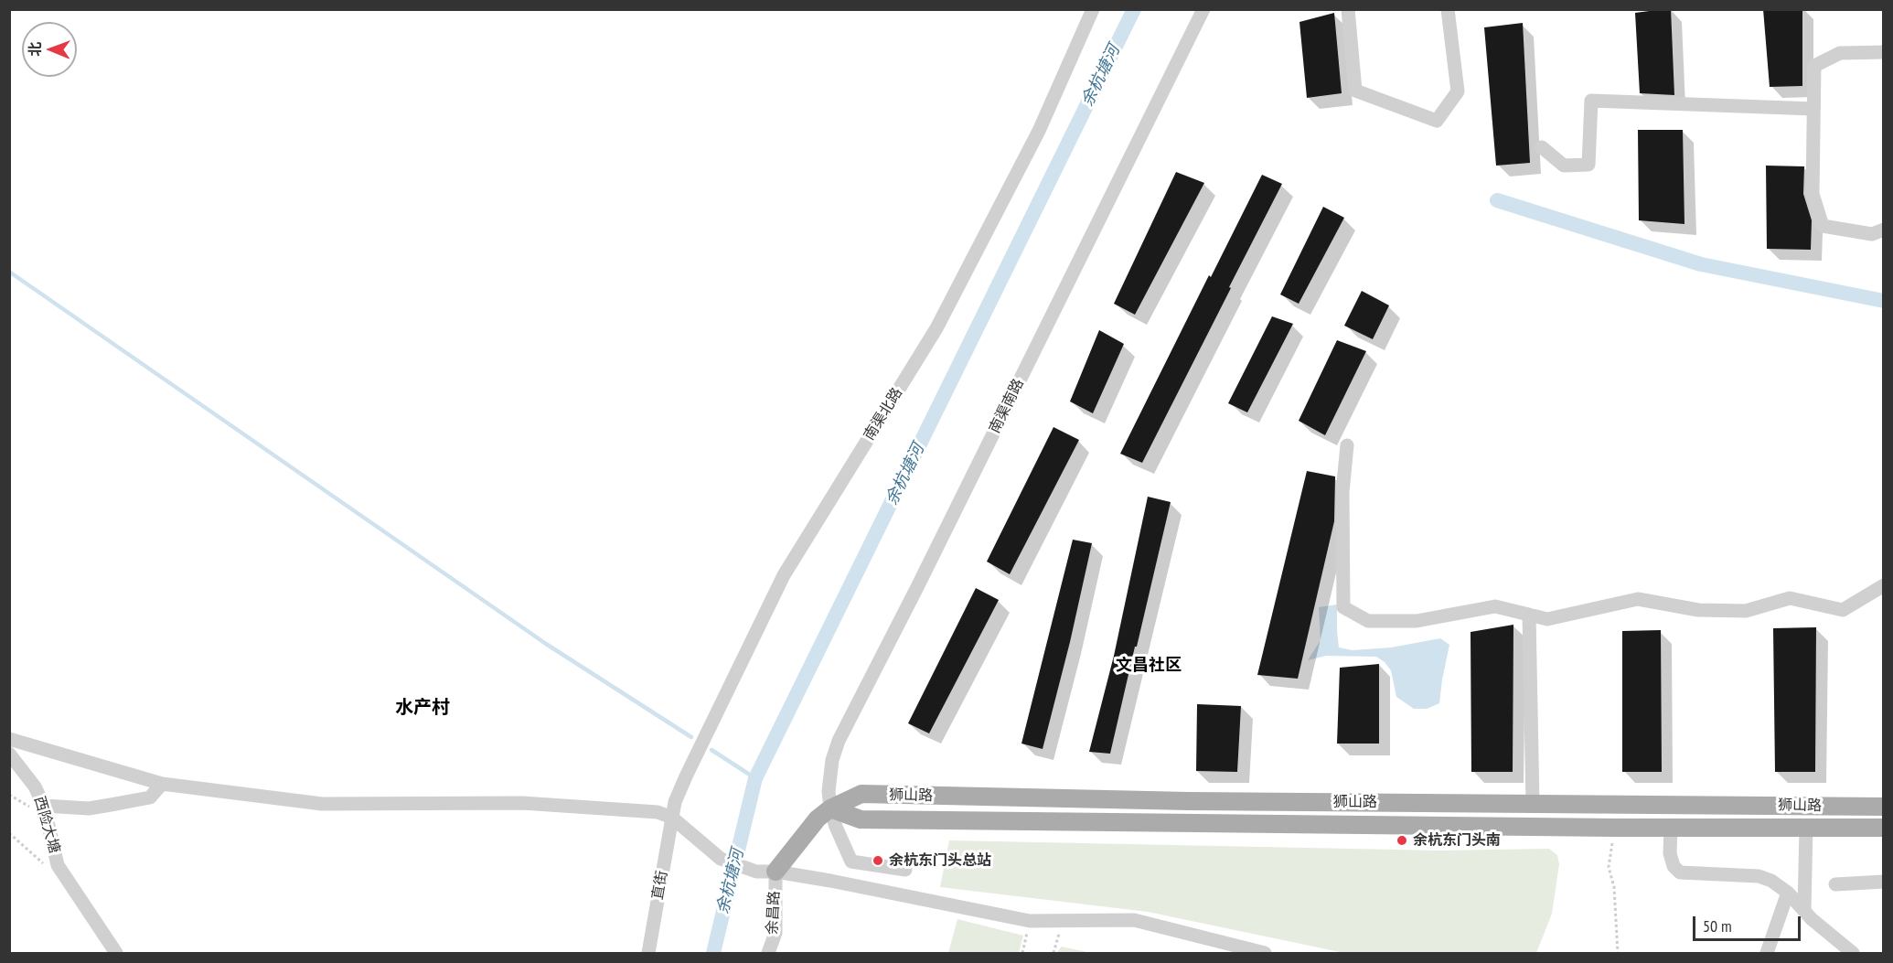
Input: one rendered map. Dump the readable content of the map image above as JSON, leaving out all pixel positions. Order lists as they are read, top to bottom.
{
  "streets": {
    "main road": ["狮山路"],
    "street": [
      "南渠南路",
      "南渠北路",
      "西险大塘",
      "直街",
      "余昌路"
    ]
  },
  "crossings": [
    ["南渠南路", "狮山路"],
    ["南渠北路", "直街"],
    ["狮山路", "余昌路"]
  ],
  "districts": ["文昌社区", "水产村"],
  "water": ["余杭塘河"],
  "places": ["余杭东门头南", "余杭东门头总站"],
  "scale_bar": "50 m",
  "north": "left"
}
